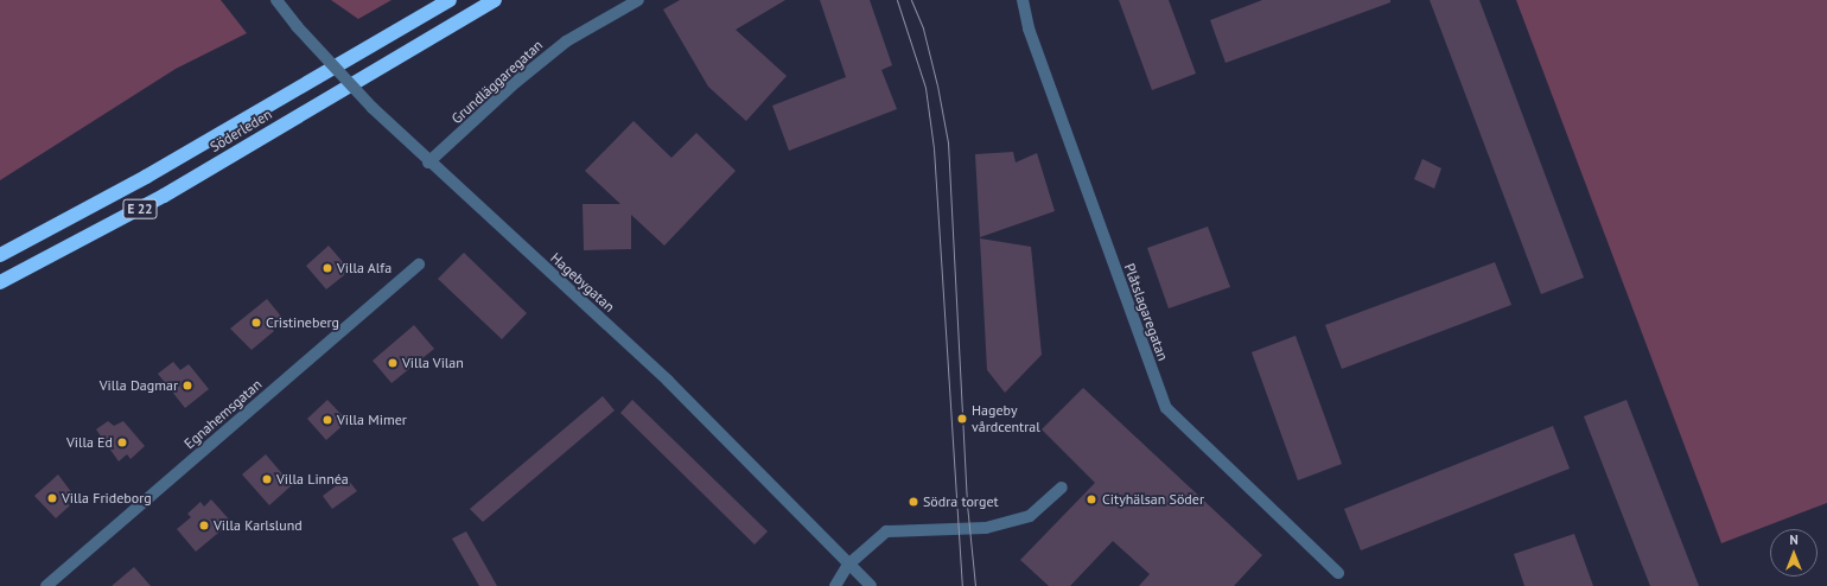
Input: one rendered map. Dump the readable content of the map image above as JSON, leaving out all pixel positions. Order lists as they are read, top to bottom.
{
  "streets": {
    "highway": ["Söderleden", "E 22"],
    "street": [
      "Grundläggaregatan",
      "Hagebygatan",
      "Plåtslagaregatan",
      "Egnahemsgatan"
    ]
  },
  "crossings": [
    ["Grundläggaregatan", "Hagebygatan"]
  ],
  "places": [
    "Villa Alfa",
    "Cristineberg",
    "Villa Vilan",
    "Villa Dagmar",
    "Hageby vårdcentral",
    "Villa Mimer",
    "Villa Ed",
    "Villa Linnéa",
    "Villa Frideborg",
    "Cityhälsan Söder",
    "Södra torget",
    "Villa Karlslund"
  ],
  "north": "top"
}
